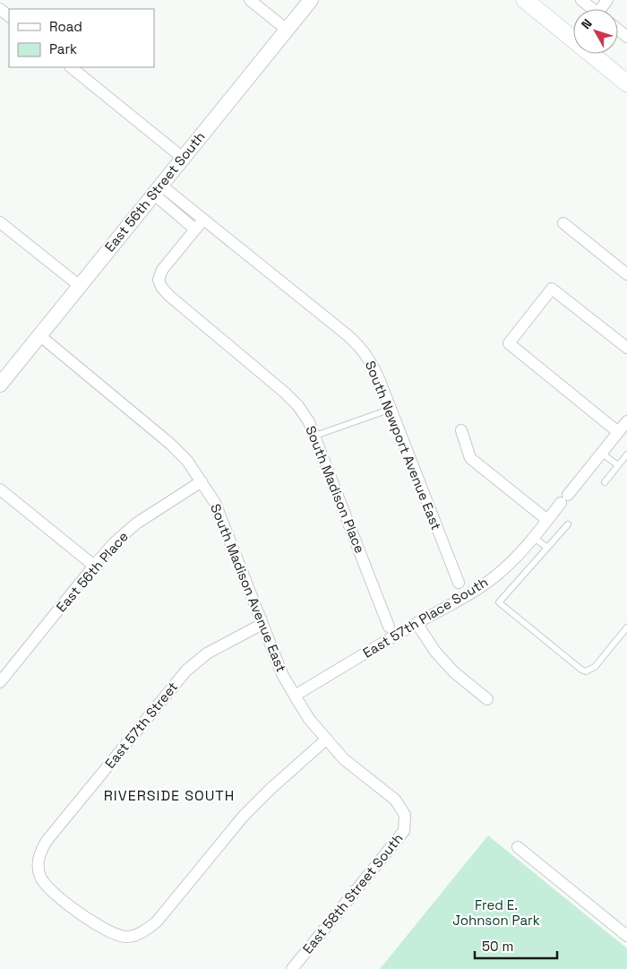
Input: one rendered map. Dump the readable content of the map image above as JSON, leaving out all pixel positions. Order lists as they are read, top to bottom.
{
  "streets": {
    "street": [
      "East 56th Street South",
      "South Newport Avenue East",
      "South Madison Place",
      "East 56th Place",
      "South Madison Avenue East",
      "East 57th Place South",
      "East 57th Street",
      "East 58th Street South"
    ]
  },
  "crossings": [
    ["East 56th Street South", "South Newport Avenue East"],
    ["East 56th Street South", "South Madison Avenue East"],
    ["East 56th Place", "South Madison Avenue East"],
    ["South Madison Avenue East", "East 57th Place South"],
    ["South Madison Avenue East", "East 57th Street"],
    ["South Madison Avenue East", "East 58th Street South"]
  ],
  "districts": ["RIVERSIDE SOUTH"],
  "parks": ["Fred E. Johnson Park"],
  "legend": ["Road", "Park"],
  "scale_bar": "50 m",
  "north": "top left"
}
